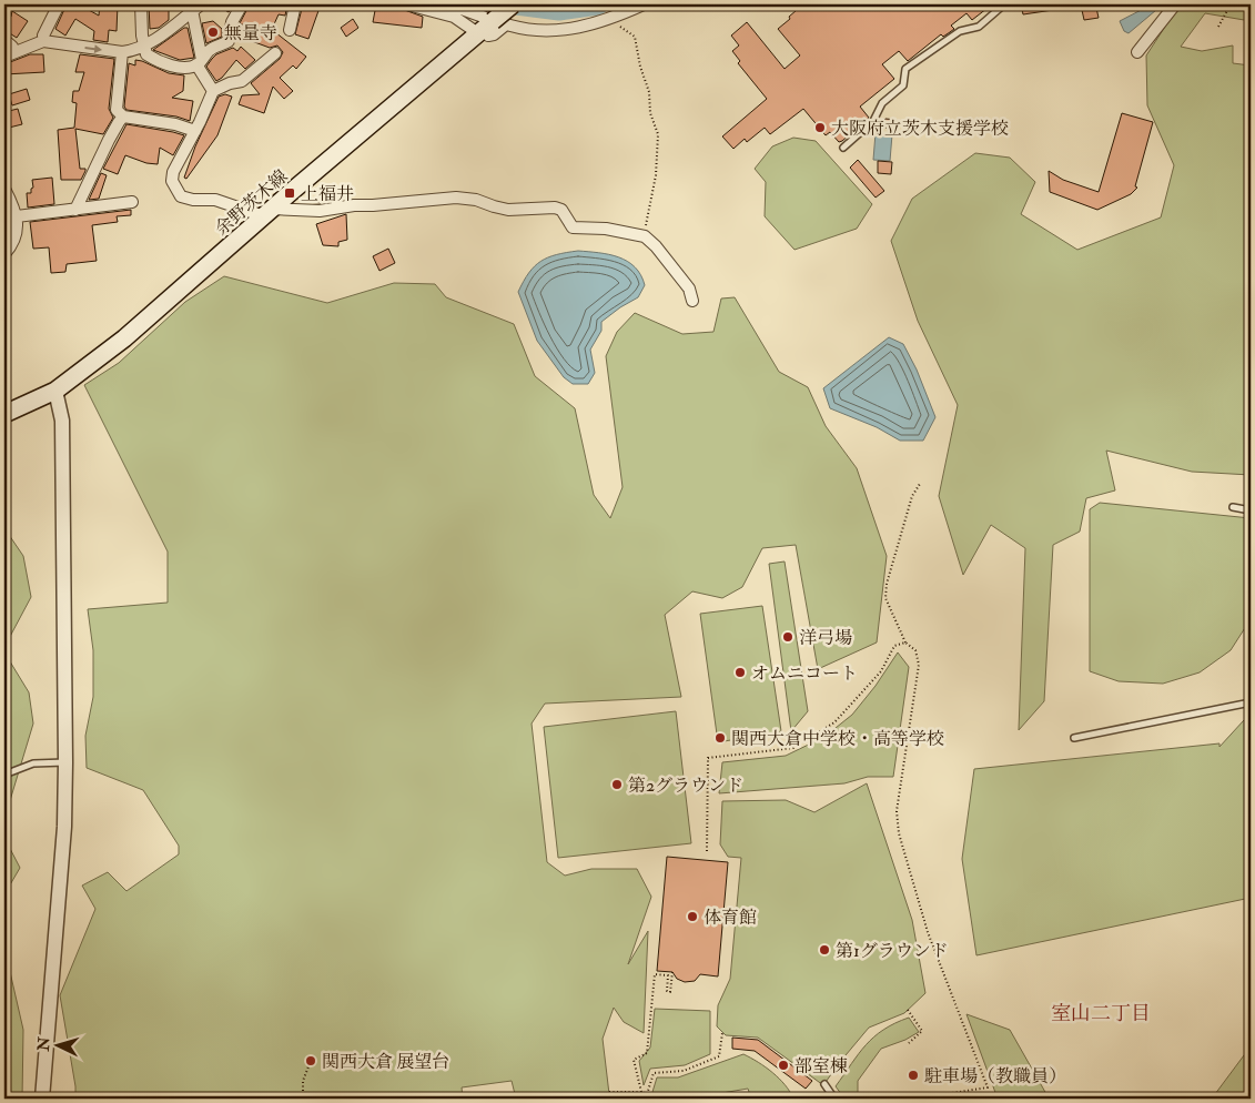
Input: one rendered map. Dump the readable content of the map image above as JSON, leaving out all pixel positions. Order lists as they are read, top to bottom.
{
  "streets": {
    "main road": ["余野茨木線"]
  },
  "districts": ["室山二丁目"],
  "places": {
    "other": [
      "無量寺",
      "大阪府立茨木支援学校",
      "洋弓場",
      "オムニコート",
      "関西大倉中学校・高等学校",
      "第2グラウンド",
      "体育館",
      "第1グラウンド",
      "関西大倉 展望台",
      "部室棟",
      "駐車場（教職員）"
    ],
    "transit": ["上福井"]
  },
  "north": "left"
}
